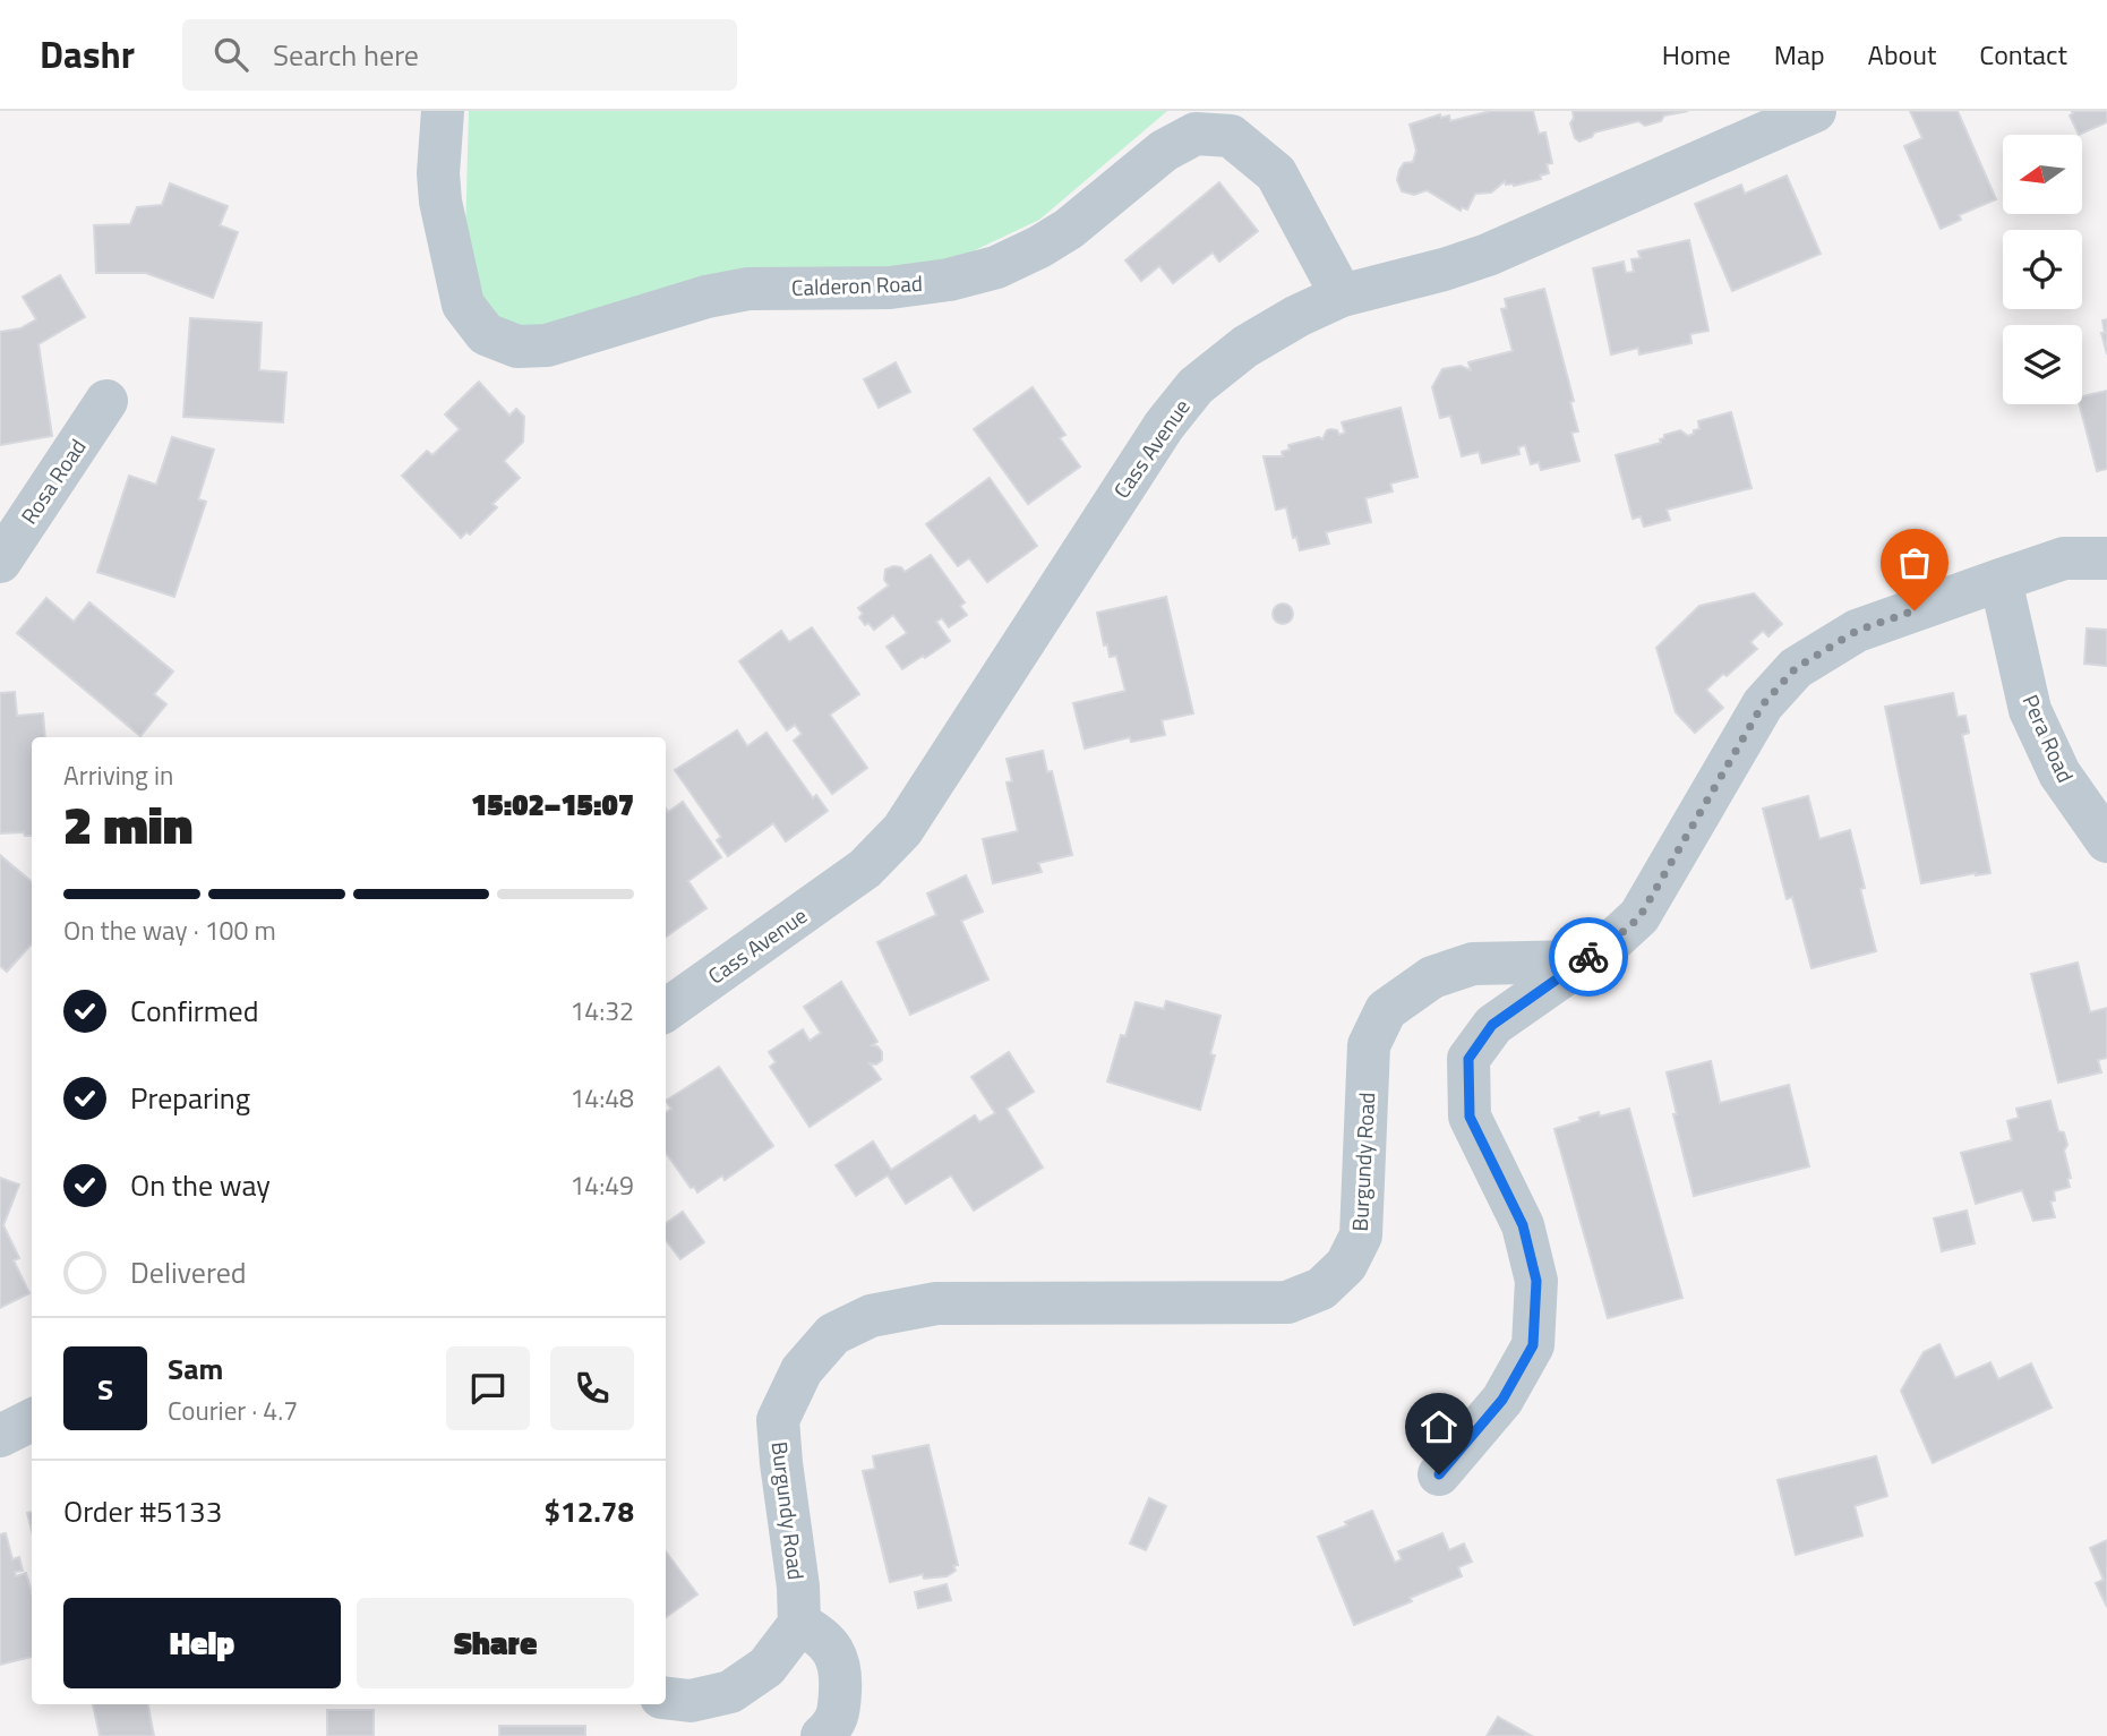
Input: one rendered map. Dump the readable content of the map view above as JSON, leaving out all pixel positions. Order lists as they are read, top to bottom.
{
  "streets": {
    "street": [
      "Calderon Road",
      "Cass Avenue",
      "Rosa Road",
      "Pera Road",
      "Burgundy Road"
    ]
  },
  "crossings": [
    ["Calderon Road", "Cass Avenue"]
  ],
  "north": "left",
  "page": {
    "header": "Dashr",
    "search": "Search here",
    "nav": [
      "Home",
      "Map",
      "About",
      "Contact"
    ],
    "heading": ["2 min", "Arriving in", "15:02–15:07"],
    "panel": [
      "Sam",
      "Courier · 4.7",
      "Order #5133",
      "$12.78"
    ],
    "bar": "On the way · 100 m",
    "list": [
      ["Confirmed", "14:32"],
      ["Preparing", "14:48"],
      ["On the way", "14:49"],
      "Delivered"
    ],
    "round": "S",
    "buttons": ["Help", "Share"]
  }
}
